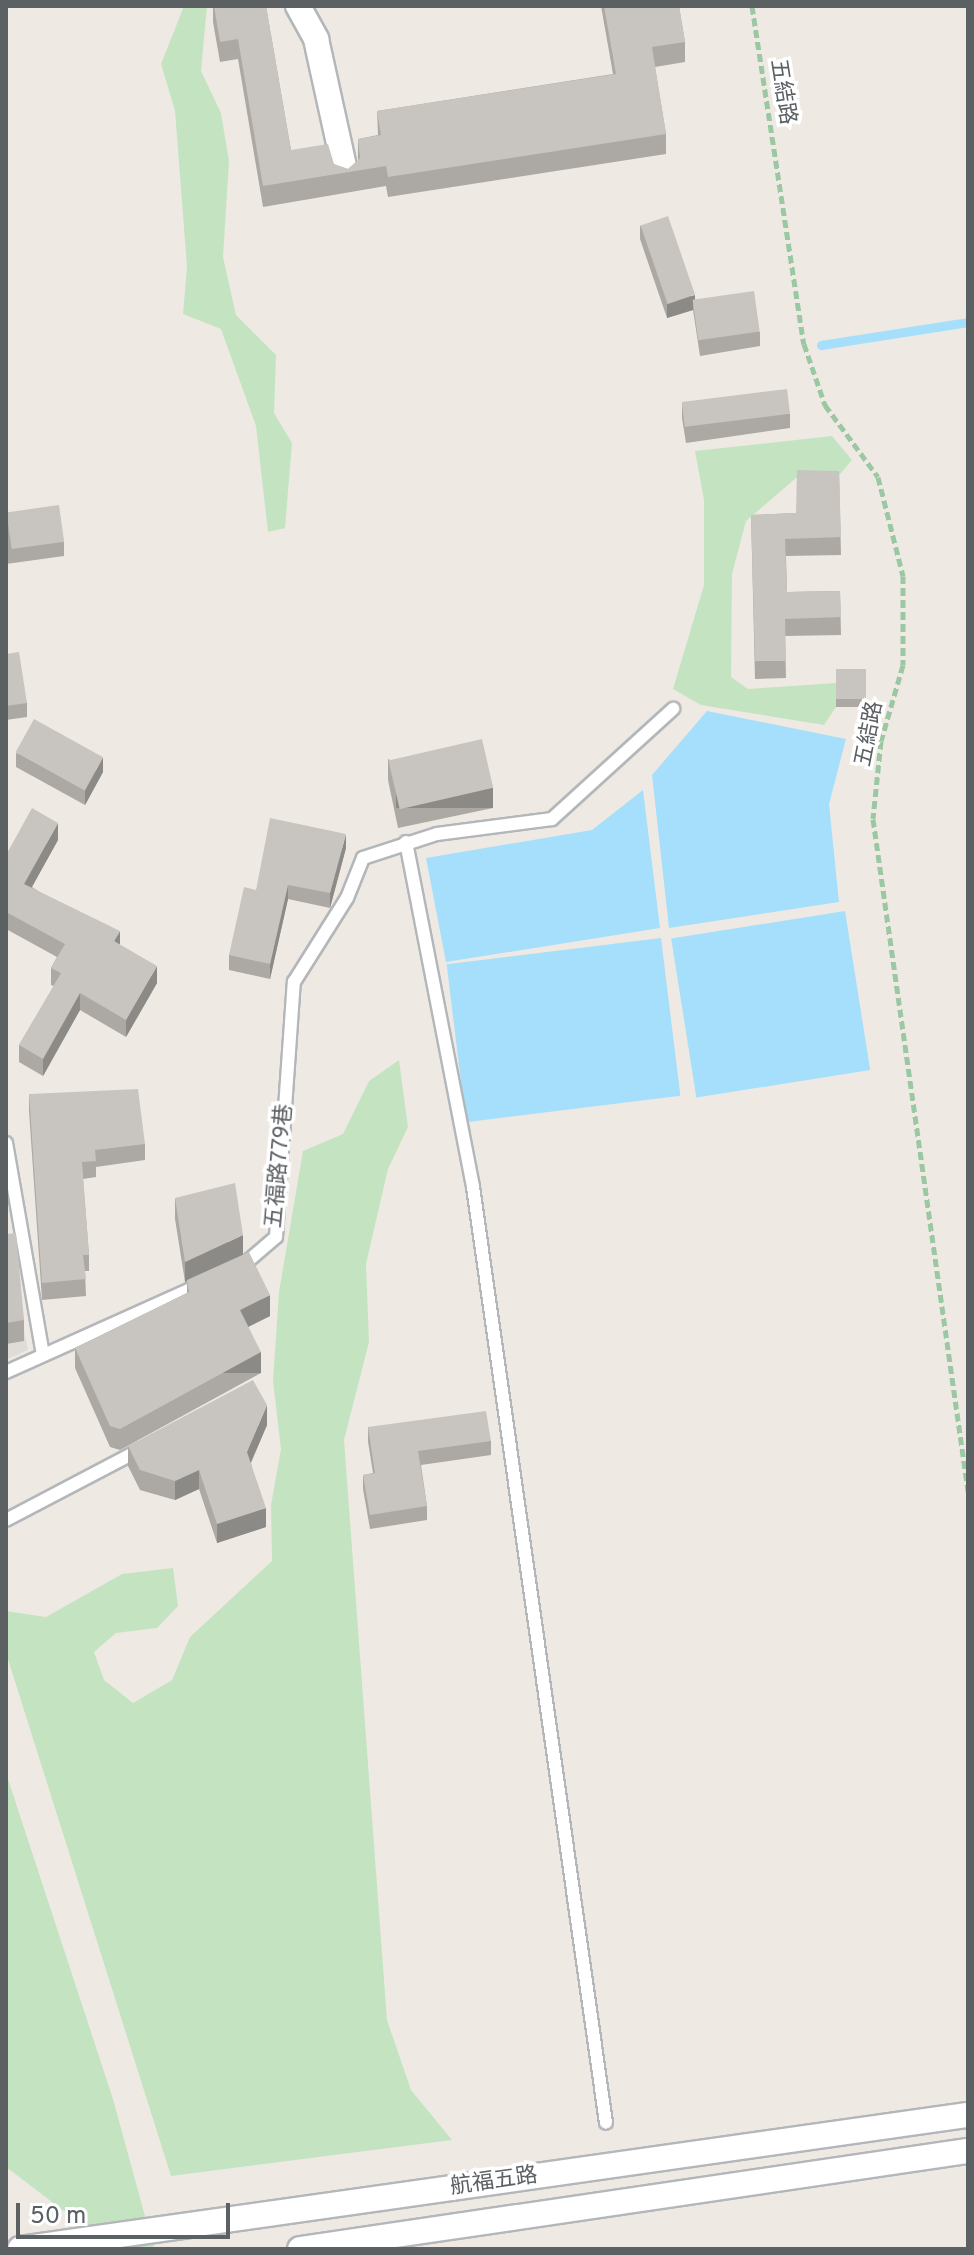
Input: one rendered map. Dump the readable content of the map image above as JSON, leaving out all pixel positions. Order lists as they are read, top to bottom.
{
  "streets": {
    "street": ["航福五路"],
    "lane": ["五福路779巷"],
    "path": ["五結路"]
  },
  "scale_bar": "50 m"
}
